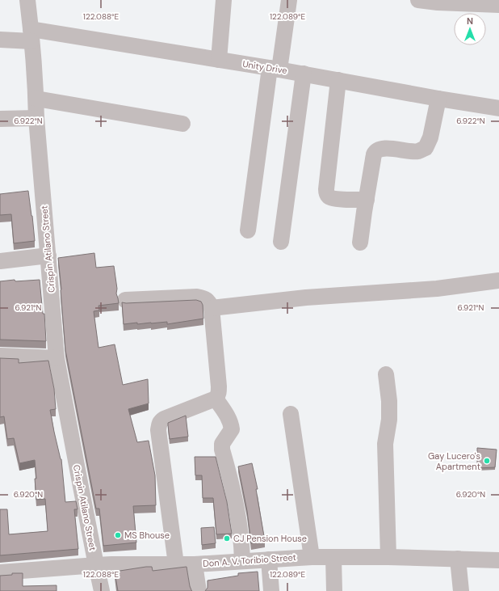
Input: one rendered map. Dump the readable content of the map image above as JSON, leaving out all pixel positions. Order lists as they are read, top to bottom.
{
  "streets": {
    "street": ["Unity Drive", "Crispin Atilano Street", "Don A. V. Toribio Street"]
  },
  "crossings": [
    ["Unity Drive", "Crispin Atilano Street"],
    ["Crispin Atilano Street", "Don A. V. Toribio Street"]
  ],
  "places": ["Gay Lucero's Apartment", "MS Bhouse", "CJ Pension House"],
  "north": "top",
  "coordinates": [
    "122.088°E",
    "122.089°E",
    "6.922°N",
    "6.921°N",
    "6.920°N"
  ]
}
